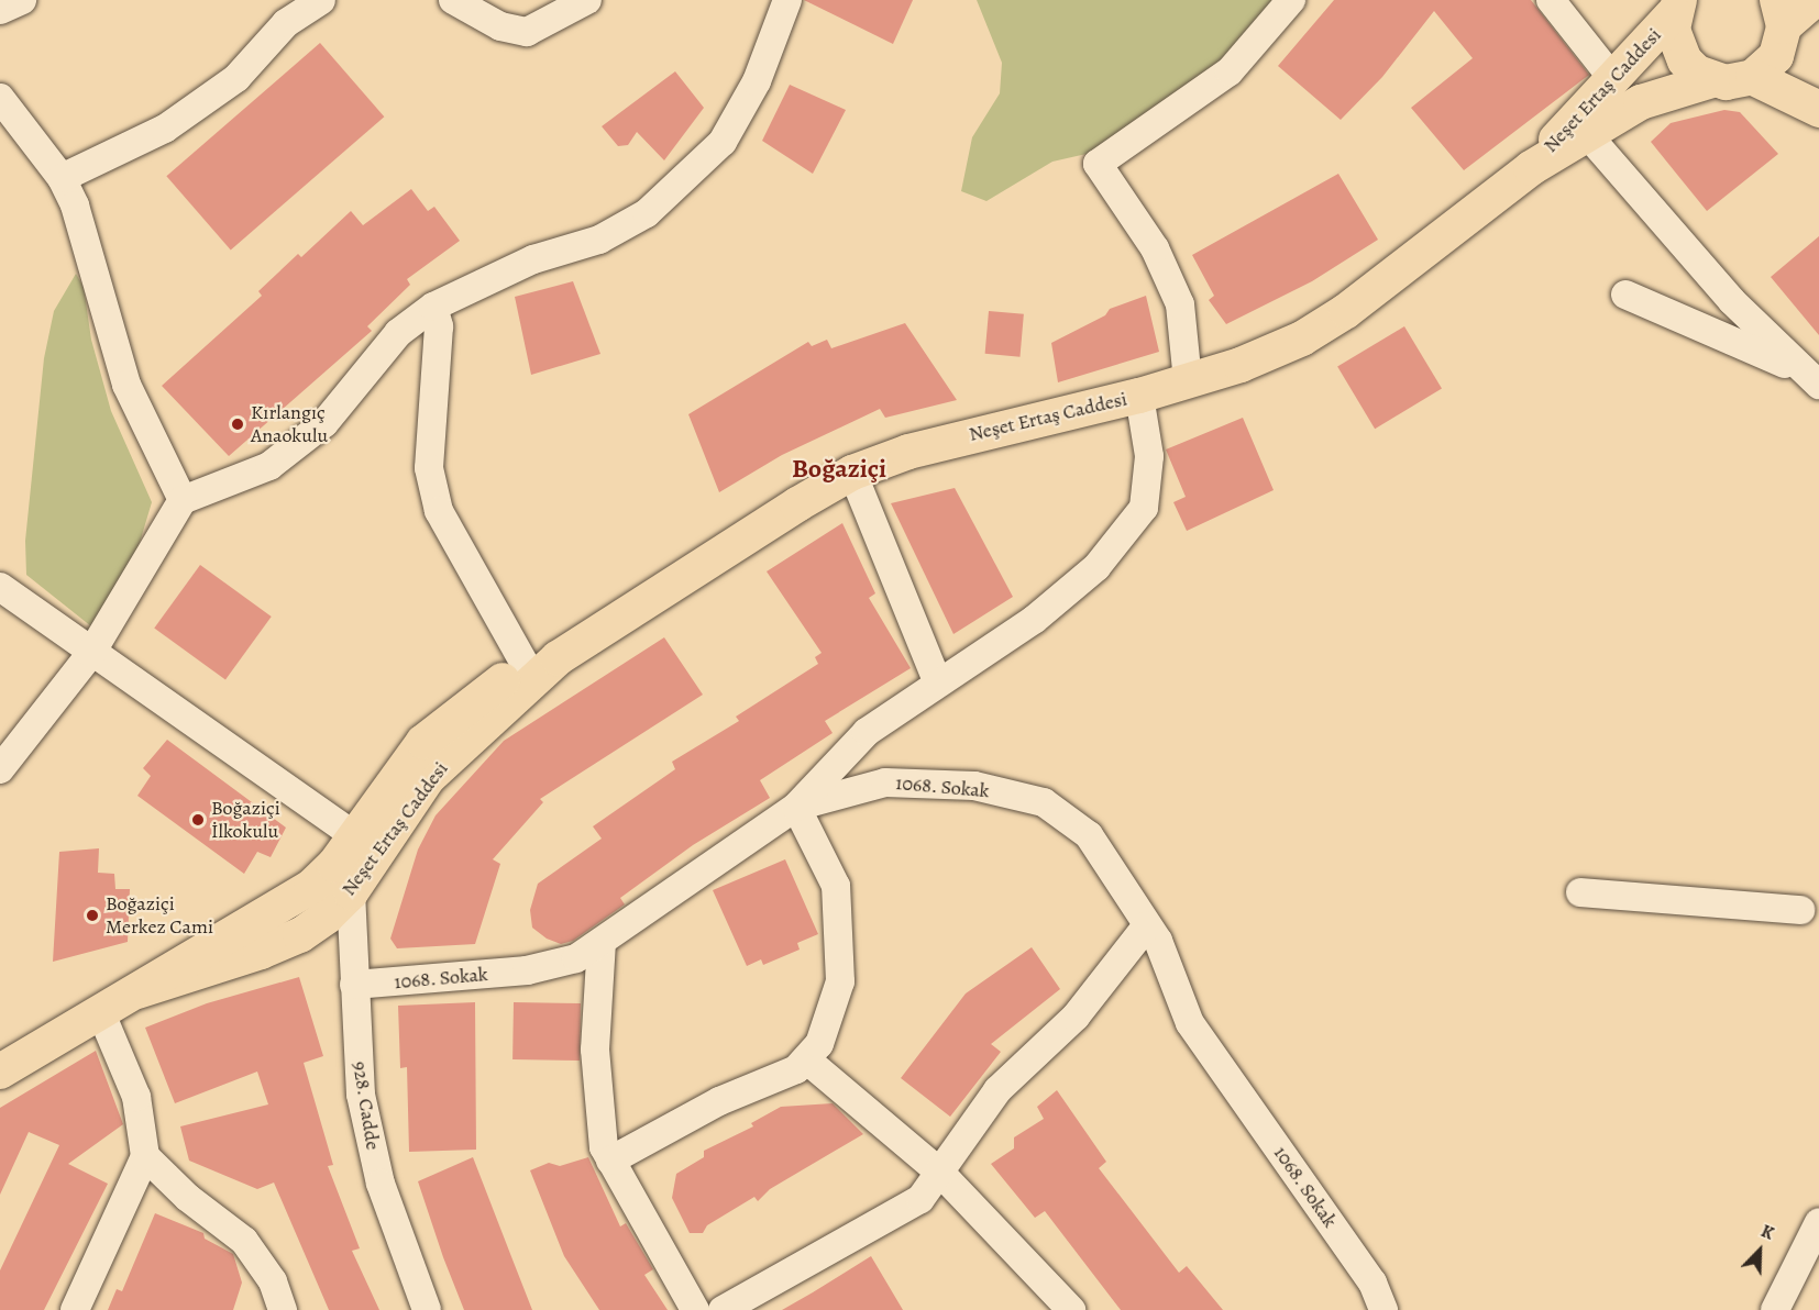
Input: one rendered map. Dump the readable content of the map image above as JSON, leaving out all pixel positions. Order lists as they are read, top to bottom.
{
  "streets": {
    "main road": ["Neşet Ertaş Caddesi"],
    "street": ["1068. Sokak", "928. Cadde"]
  },
  "crossings": [
    ["Neşet Ertaş Caddesi", "928. Cadde"],
    ["1068. Sokak", "928. Cadde"]
  ],
  "districts": ["Boğaziçi"],
  "places": ["Kırlangıç Anaokulu", "Boğaziçi İlkokulu", "Boğaziçi Merkez Cami"],
  "north": "top right"
}
